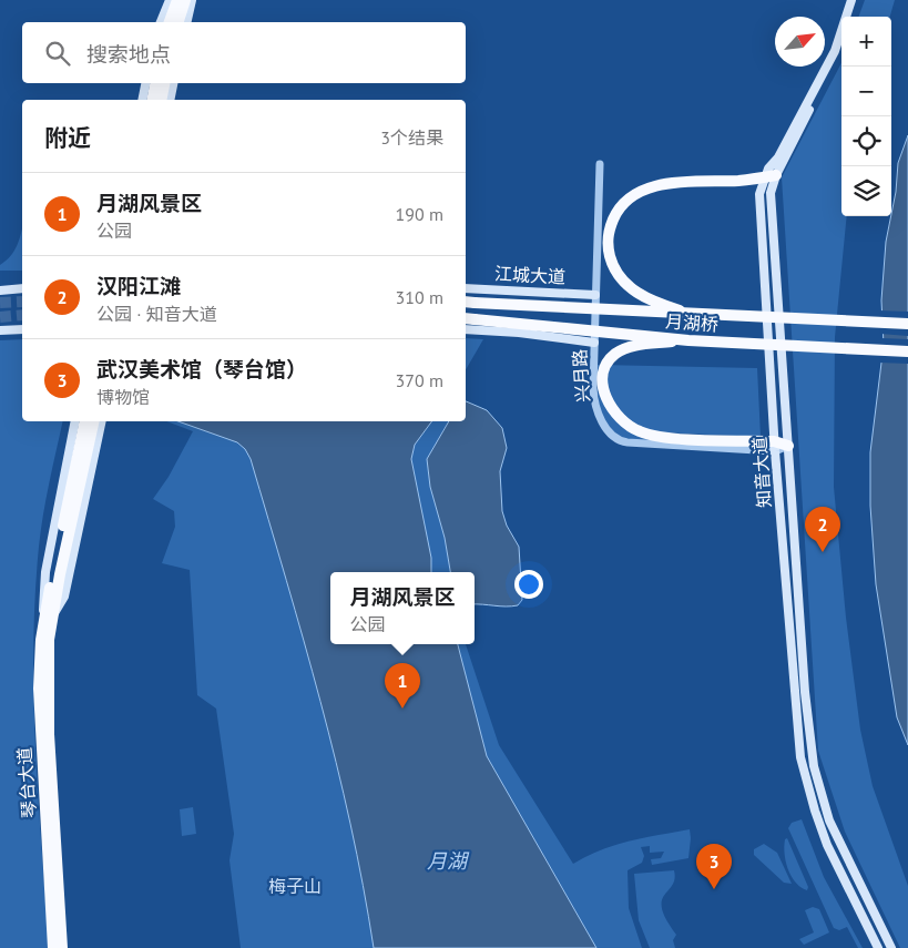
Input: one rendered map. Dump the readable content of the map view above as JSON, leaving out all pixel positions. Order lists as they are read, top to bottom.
{
  "streets": {
    "highway": ["月湖桥", "琴台大道"],
    "main road": ["江城大道", "知音大道"],
    "street": ["兴月路"]
  },
  "crossings": [
    ["江城大道", "兴月路"],
    ["兴月路", "知音大道"]
  ],
  "water": ["月湖"],
  "parks": ["梅子山"],
  "north": "top right",
  "page": {
    "map_buttons": ["+", "−"],
    "search": "搜索地点",
    "heading": ["附近", "3个结果"],
    "list": [
      {
        "mark": "1",
        "name": "月湖风景区",
        "note": "公园",
        "value": "190 m"
      },
      {
        "mark": "2",
        "name": "汉阳江滩",
        "note": "公园 · 知音大道",
        "value": "310 m"
      },
      {
        "mark": "3",
        "name": "武汉美术馆（琴台馆）",
        "note": "博物馆",
        "value": "370 m"
      }
    ],
    "pins": ["2", "1", "3"],
    "popup": ["月湖风景区", "公园"]
  }
}
